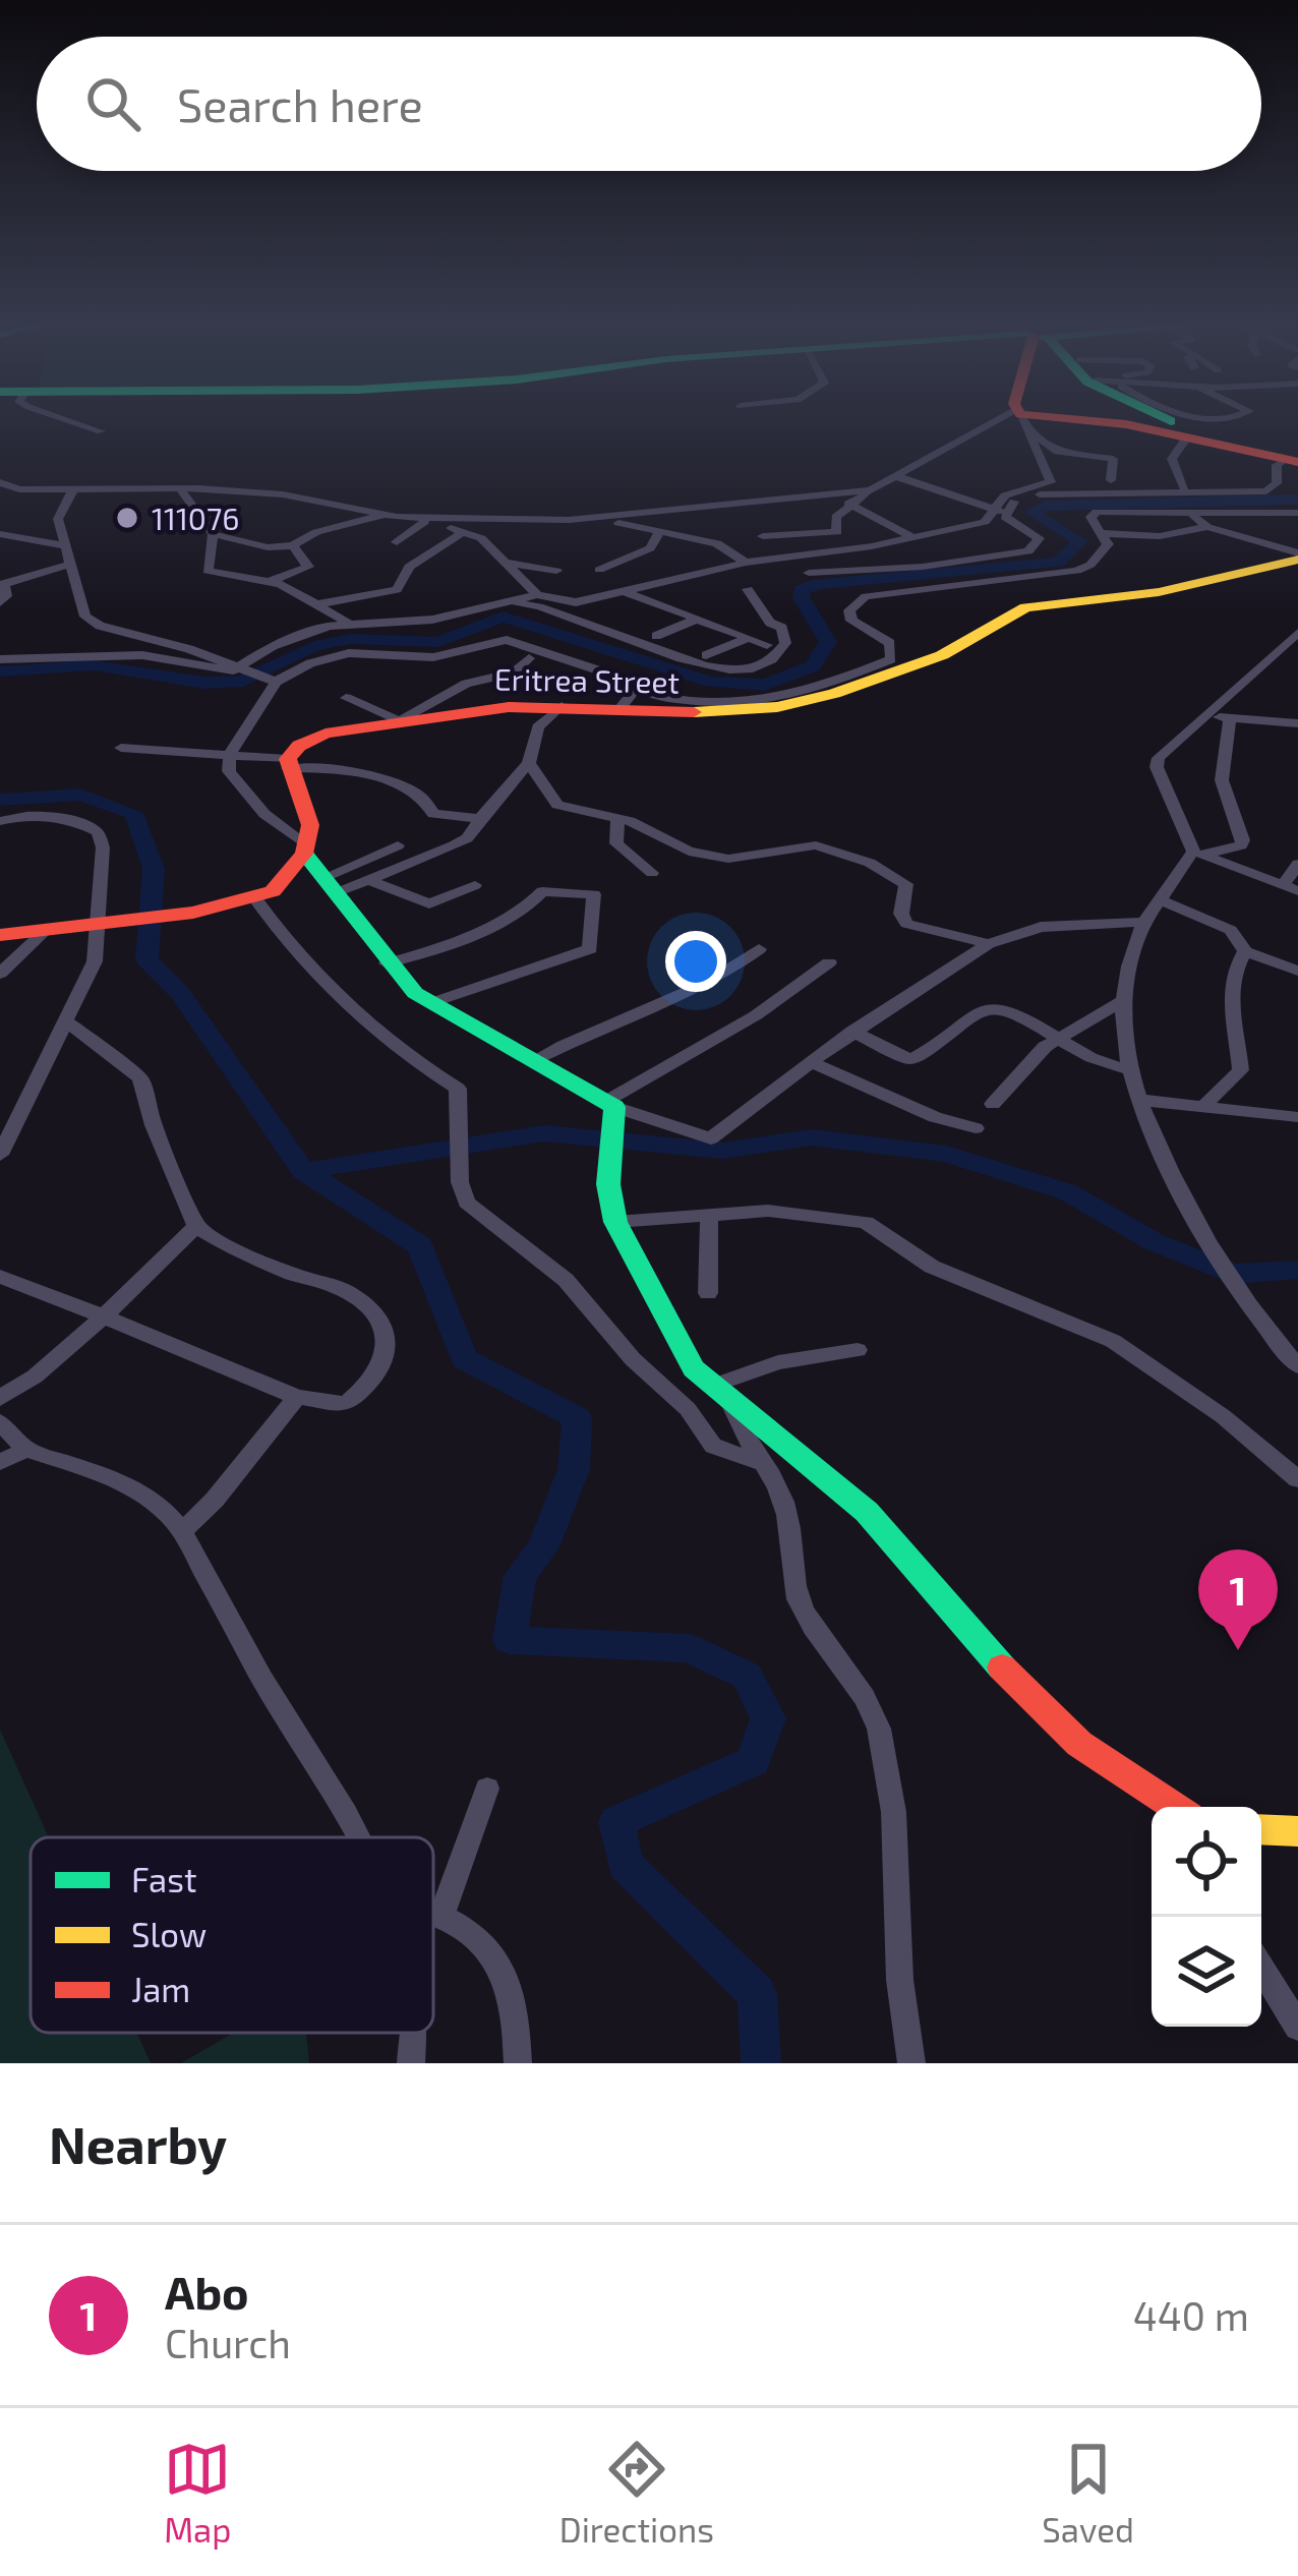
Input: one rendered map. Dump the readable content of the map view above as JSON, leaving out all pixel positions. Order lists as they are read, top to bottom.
{
  "streets": {
    "main road": ["Eritrea Street"]
  },
  "places": ["111076"],
  "legend": ["Fast", "Slow", "Jam"],
  "page": {
    "search": "Search here",
    "pins": "1",
    "heading": "Nearby",
    "list": [
      {
        "mark": "1",
        "name": "Abo",
        "note": "Church",
        "value": "440 m"
      }
    ],
    "nav": ["Map", "Directions", "Saved"]
  }
}
